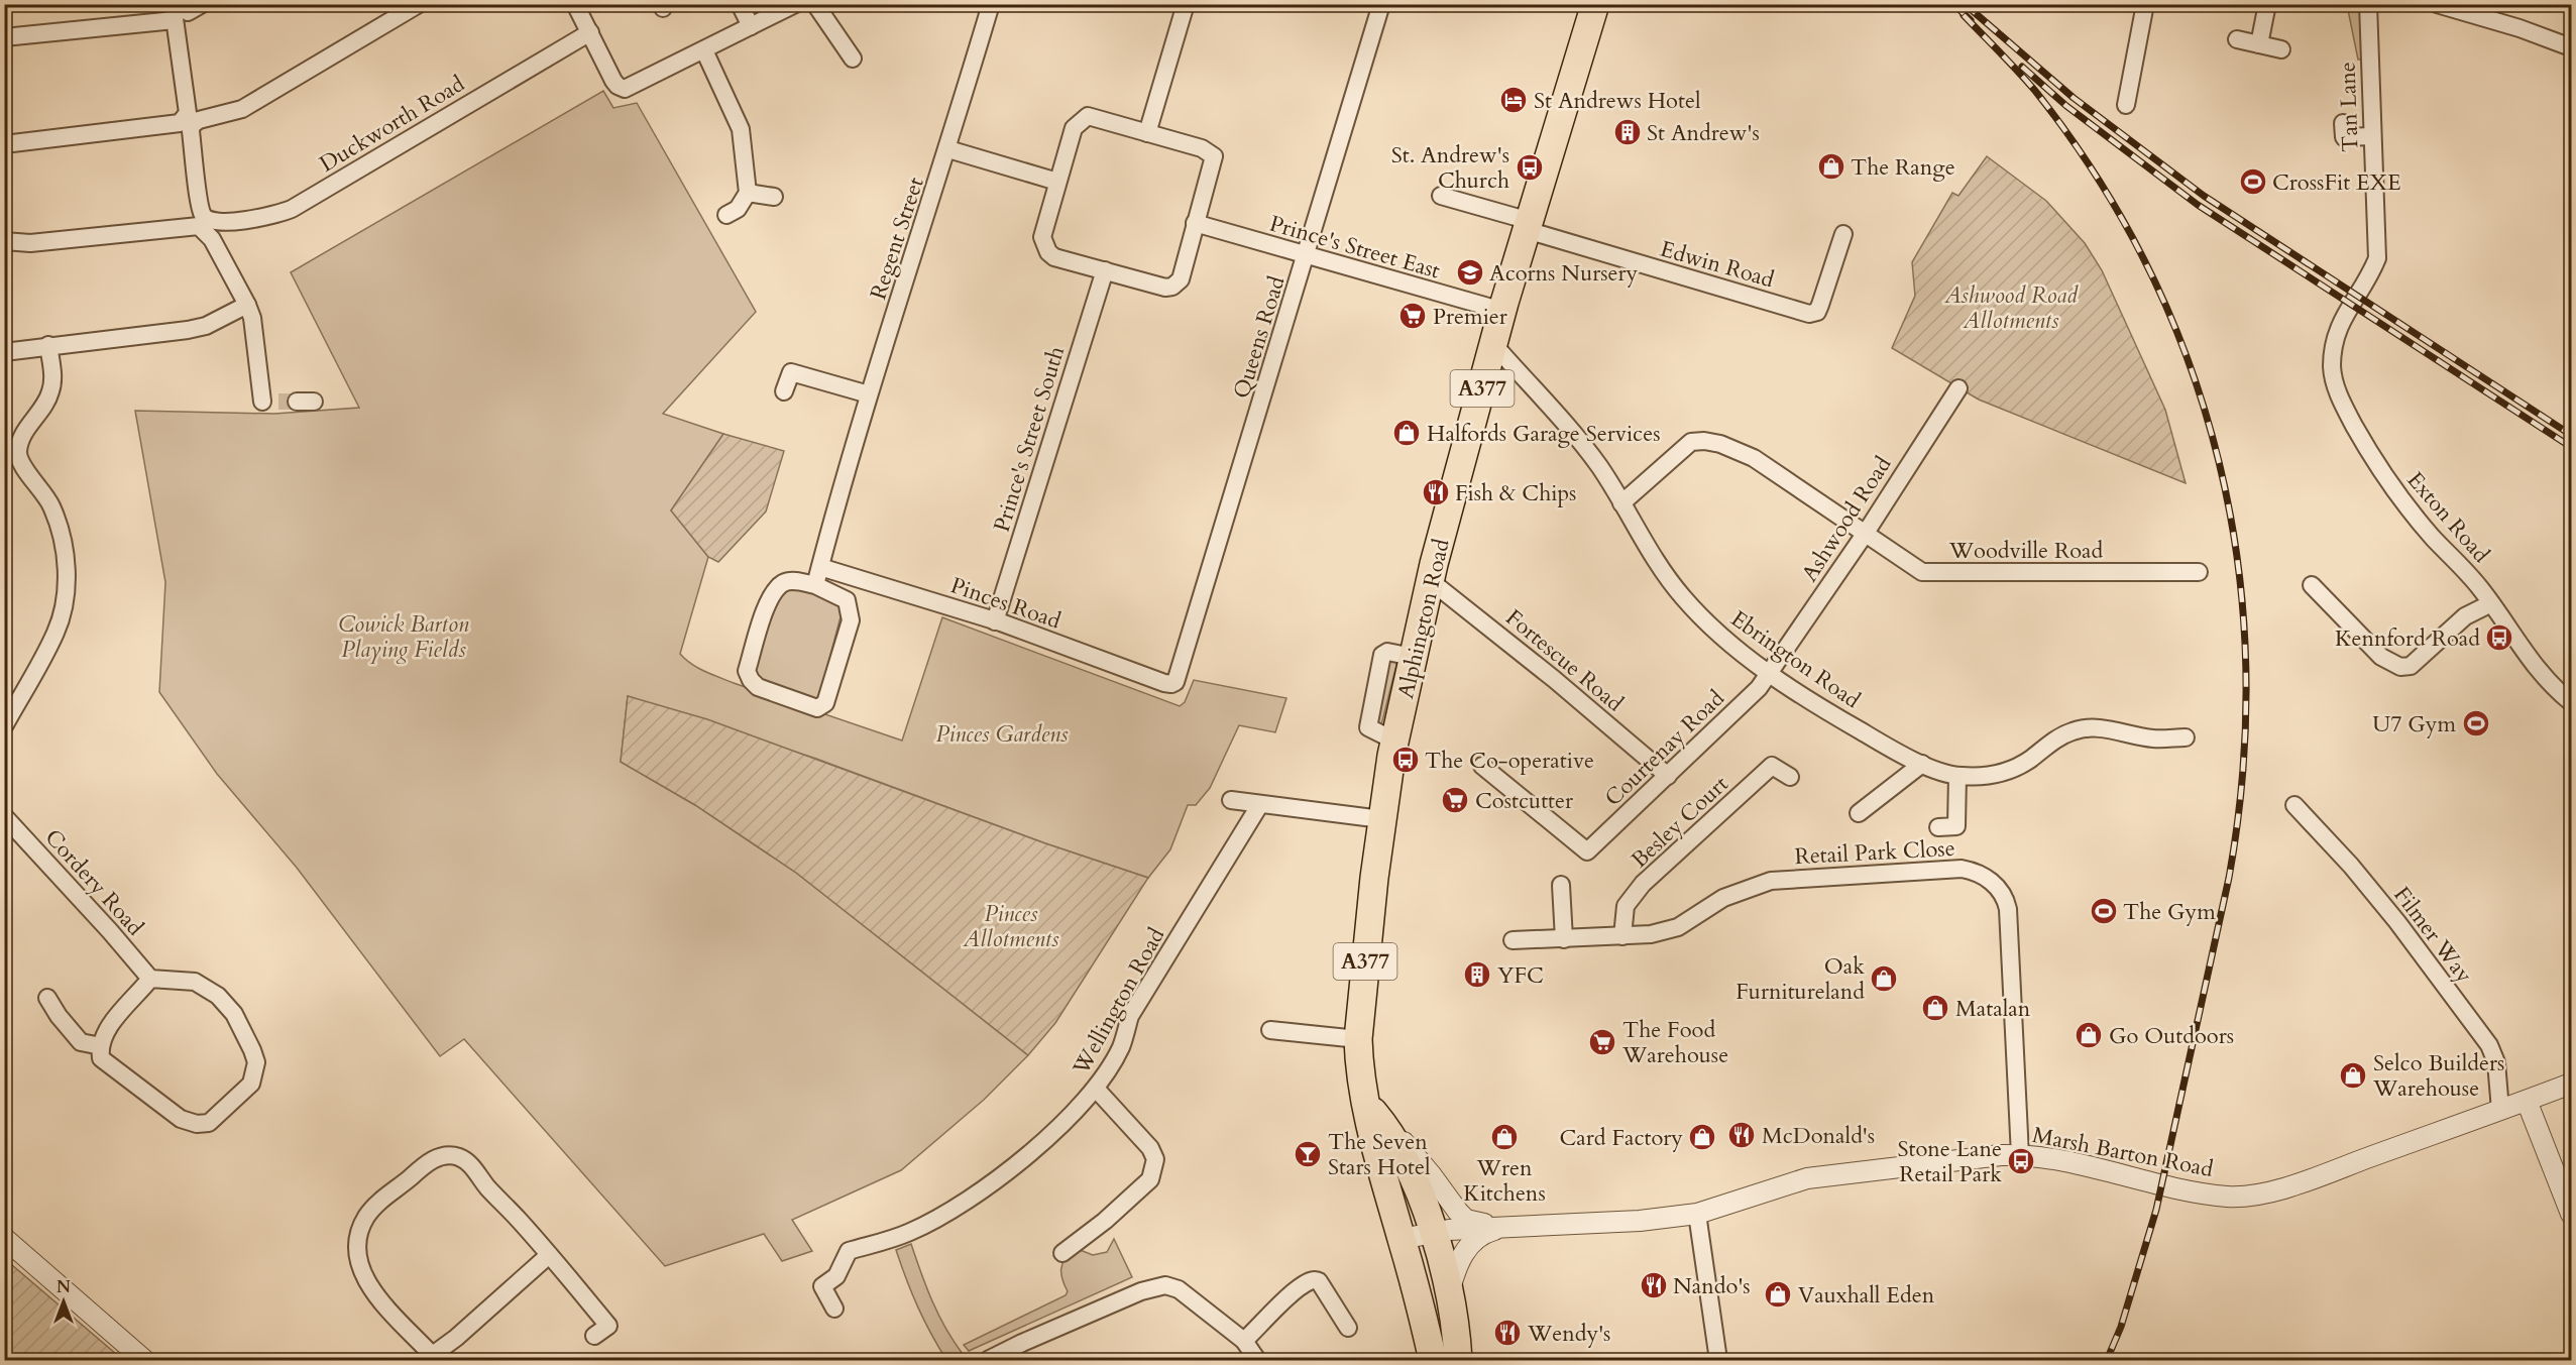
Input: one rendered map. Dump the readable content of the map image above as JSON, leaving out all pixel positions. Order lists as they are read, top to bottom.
{
  "streets": {
    "highway": ["A377", "Alphington Road"],
    "street": [
      "Tan Lane",
      "Duckworth Road",
      "Regent Street",
      "Prince's Street East",
      "Edwin Road",
      "Queens Road",
      "Prince's Street South",
      "Exton Road",
      "Ashwood Road",
      "Woodville Road",
      "Pinces Road",
      "Ebrington Road",
      "Fortescue Road",
      "Courtenay Road",
      "Besley Court",
      "Retail Park Close",
      "Cordery Road",
      "Filmer Way",
      "Wellington Road",
      "Marsh Barton Road"
    ]
  },
  "crossings": [
    ["Tan Lane", "Exton Road"],
    ["Regent Street", "Pinces Road"],
    ["Prince's Street East", "Queens Road"],
    ["Prince's Street East", "Alphington Road"],
    ["Edwin Road", "Alphington Road"],
    ["Queens Road", "Pinces Road"],
    ["Prince's Street South", "Pinces Road"],
    ["Ashwood Road", "Woodville Road"],
    ["Ashwood Road", "Ebrington Road"],
    ["Ashwood Road", "Courtenay Road"],
    ["Woodville Road", "Ebrington Road"],
    ["Alphington Road", "Ebrington Road"],
    ["Alphington Road", "Fortescue Road"],
    ["Alphington Road", "Marsh Barton Road"],
    ["Ebrington Road", "Courtenay Road"],
    ["Fortescue Road", "Courtenay Road"],
    ["Besley Court", "Retail Park Close"],
    ["Retail Park Close", "Marsh Barton Road"],
    ["Filmer Way", "Marsh Barton Road"]
  ],
  "parks": [
    "Ashwood Road Allotments",
    "Cowick Barton Playing Fields",
    "Pinces Gardens",
    "Pinces Allotments"
  ],
  "places": {
    "hotel": ["St Andrews Hotel"],
    "building": ["St Andrew's", "YFC"],
    "shop": [
      "The Range",
      "Halfords Garage Services",
      "Oak Furnitureland",
      "Matalan",
      "Go Outdoors",
      "Selco Builders Warehouse",
      "Wren Kitchens",
      "Card Factory",
      "Vauxhall Eden"
    ],
    "bus stop": [
      "St. Andrew's Church",
      "Kennford Road",
      "The Co-operative",
      "Stone Lane Retail Park"
    ],
    "sports": ["CrossFit EXE", "U7 Gym", "The Gym"],
    "school or university": ["Acorns Nursery"],
    "supermarket": ["Premier", "Costcutter", "The Food Warehouse"],
    "restaurant": [
      "Fish & Chips",
      "McDonald's",
      "Nando's",
      "Wendy's"
    ],
    "bar": ["The Seven Stars Hotel"]
  },
  "north": "top"
}
